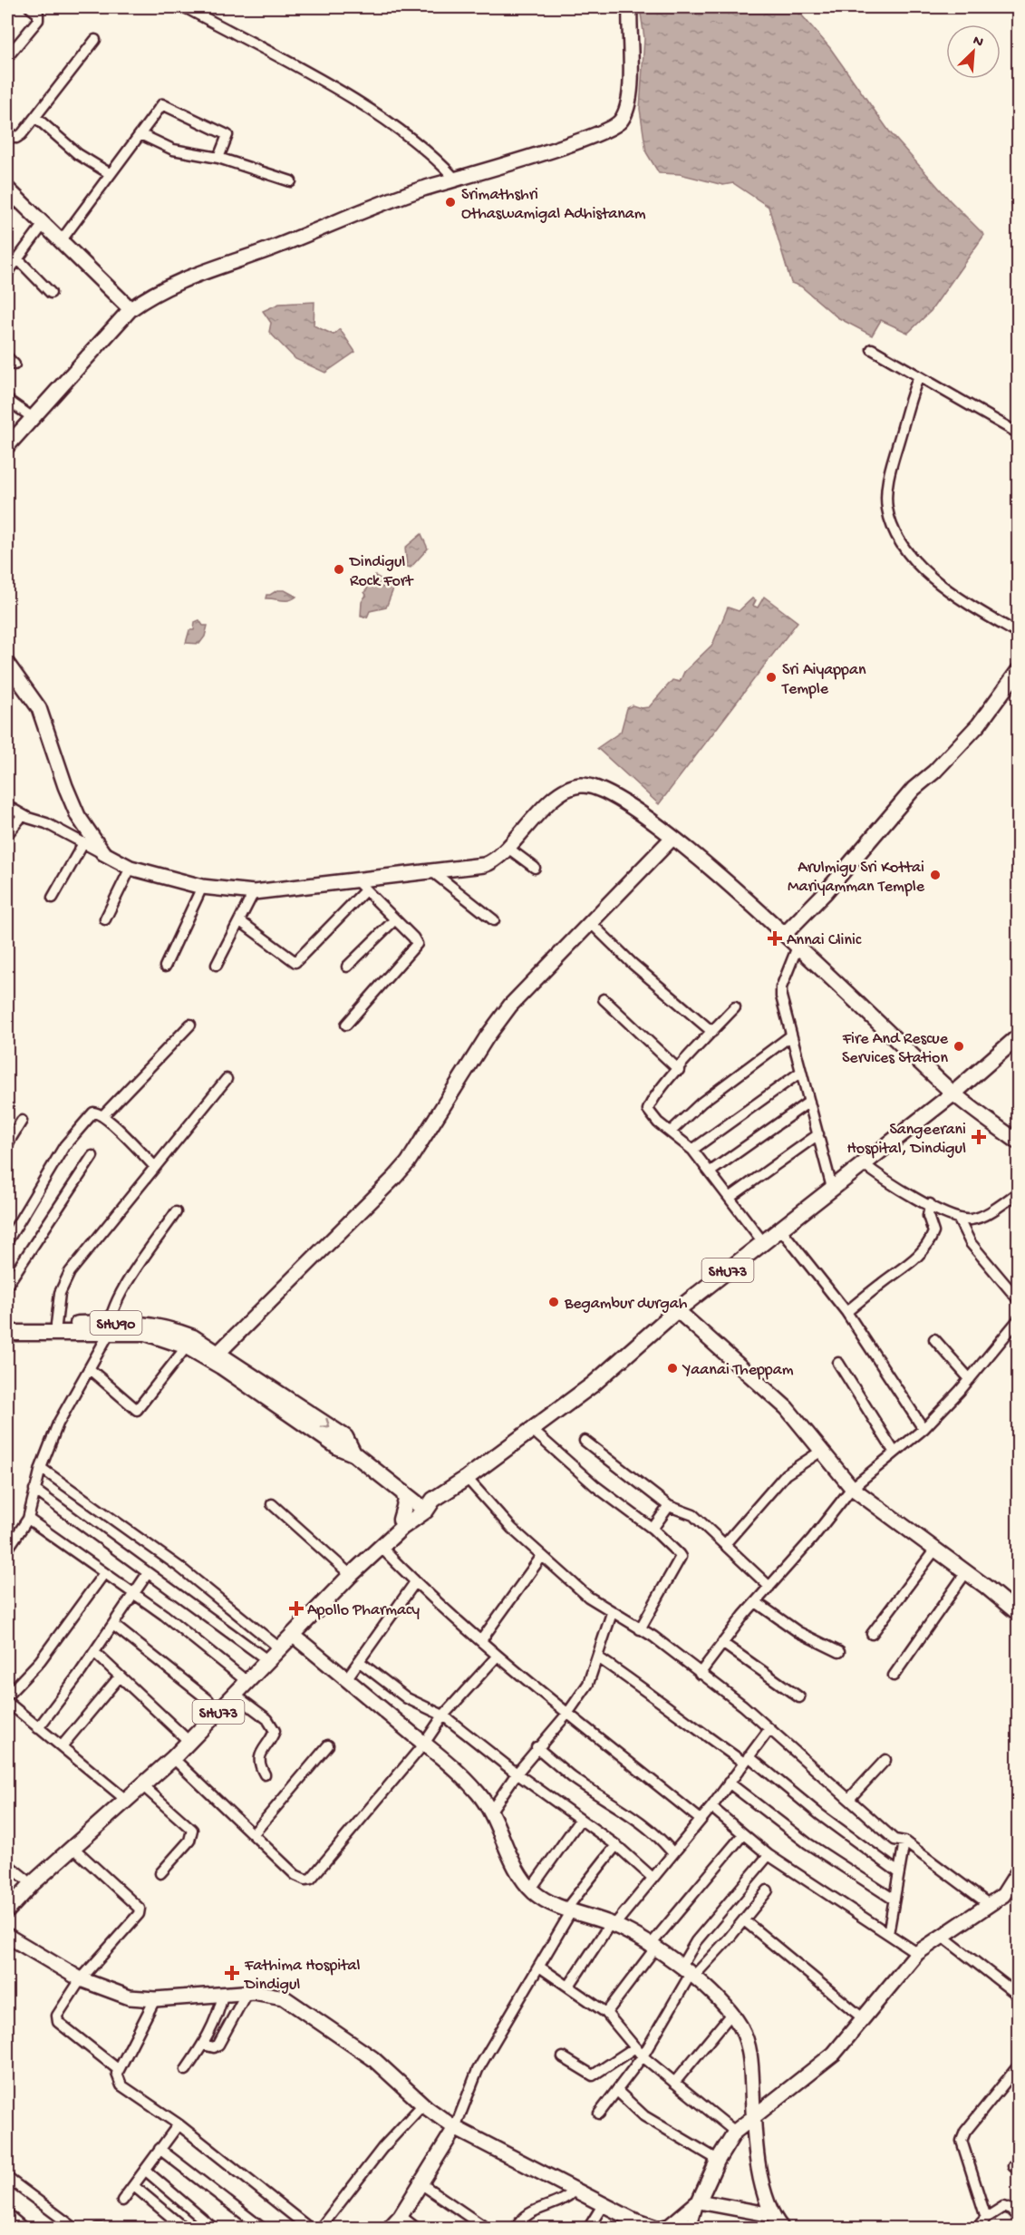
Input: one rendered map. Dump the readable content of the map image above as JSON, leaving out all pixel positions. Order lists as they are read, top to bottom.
{
  "streets": {
    "main road": ["SHU73", "SHU90"]
  },
  "crossings": [
    ["SHU73", "SHU90"]
  ],
  "places": {
    "other": [
      "Srimathshri Othaswamigal Adhistanam",
      "Dindigul Rock Fort",
      "Sri Aiyappan Temple",
      "Arulmigu Sri Kottai Mariyamman Temple",
      "Fire And Rescue Services Station",
      "Begambur durgah",
      "Yaanai Theppam"
    ],
    "health": [
      "Annai Clinic",
      "Sangeerani Hospital, Dindigul",
      "Apollo Pharmacy",
      "Fathima Hospital Dindigul"
    ]
  },
  "north": "top right"
}
